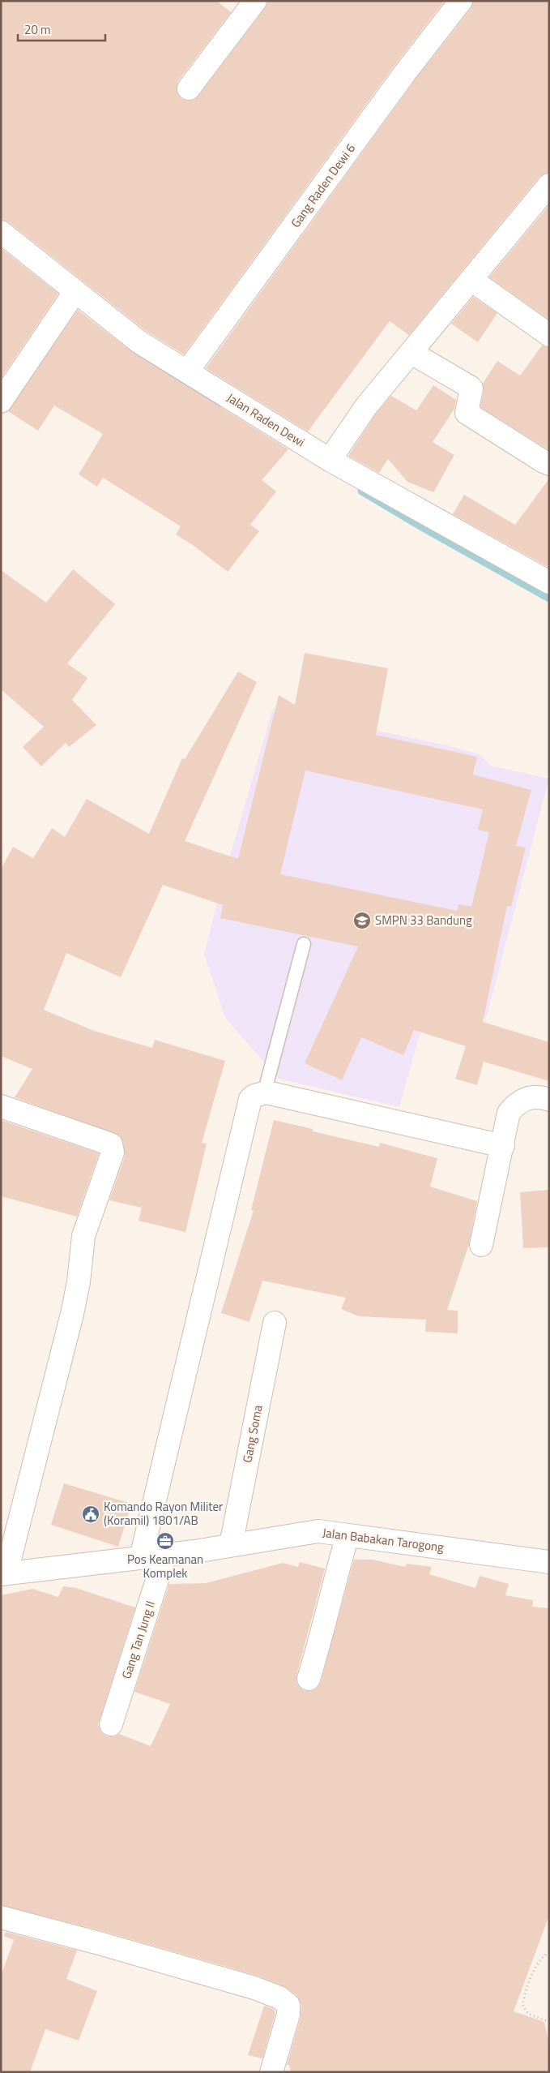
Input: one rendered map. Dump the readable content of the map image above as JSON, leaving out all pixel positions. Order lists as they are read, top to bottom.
{
  "streets": {
    "street": [
      "Gang Raden Dewi 6",
      "Jalan Raden Dewi",
      "Gang Soma",
      "Jalan Babakan Tarogong",
      "Gang Tan Jung II"
    ]
  },
  "crossings": [
    ["Gang Raden Dewi 6", "Jalan Raden Dewi"],
    ["Gang Soma", "Jalan Babakan Tarogong"],
    ["Jalan Babakan Tarogong", "Gang Tan Jung II"]
  ],
  "places": {
    "school or university": ["SMPN 33 Bandung"],
    "public building": ["Komando Rayon Militer (Koramil) 1801/AB"],
    "office": ["Pos Keamanan Komplek"]
  },
  "scale_bar": "20 m"
}
